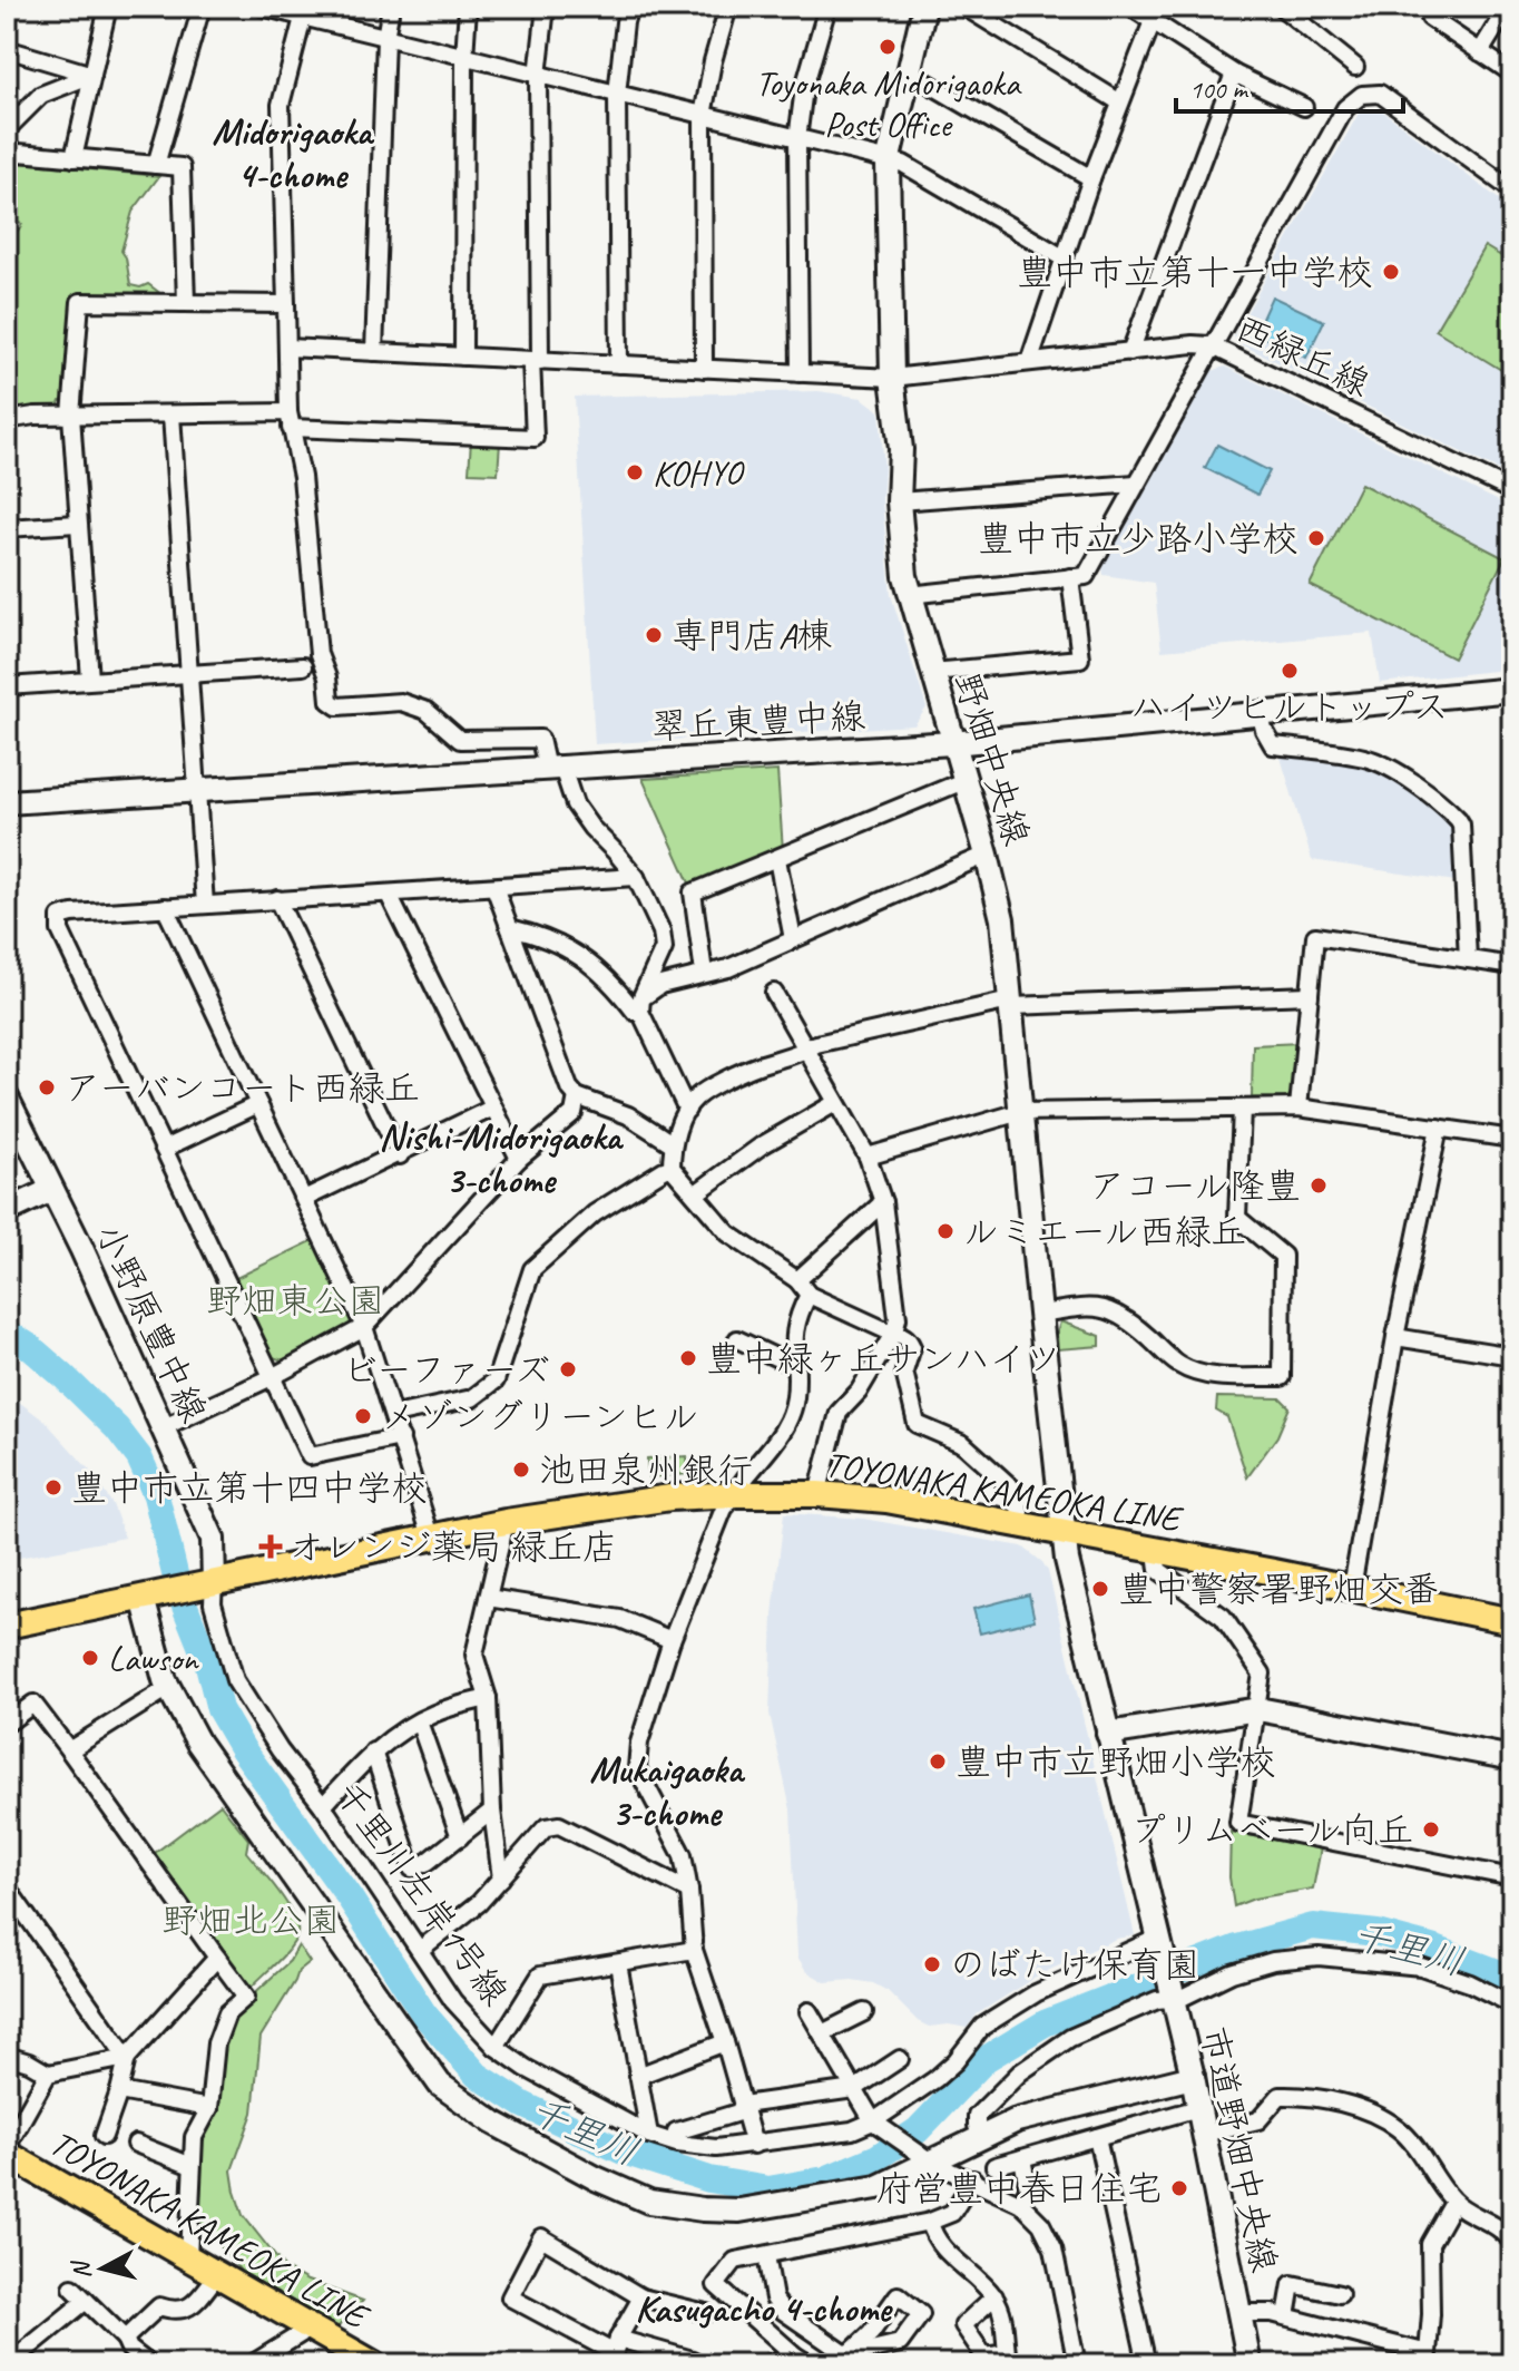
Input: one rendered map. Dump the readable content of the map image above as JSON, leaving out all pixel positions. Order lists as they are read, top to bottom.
{
  "streets": {
    "main road": ["TOYONAKA KAMEOKA LINE"],
    "street": [
      "西緑丘線",
      "翠丘東豊中線",
      "野畑中央線",
      "小野原豊中線",
      "千里川左岸1号線",
      "市道野畑中央線"
    ]
  },
  "crossings": [
    ["西緑丘線", "野畑中央線"],
    ["翠丘東豊中線", "野畑中央線"],
    ["野畑中央線", "TOYONAKA KAMEOKA LINE"],
    ["野畑中央線", "市道野畑中央線"],
    ["小野原豊中線", "TOYONAKA KAMEOKA LINE"],
    ["小野原豊中線", "千里川左岸1号線"],
    ["TOYONAKA KAMEOKA LINE", "千里川左岸1号線"],
    ["TOYONAKA KAMEOKA LINE", "市道野畑中央線"],
    ["千里川左岸1号線", "市道野畑中央線"]
  ],
  "districts": [
    "Midorigaoka 4-chome",
    "Nishi-Midorigaoka 3-chome",
    "Mukaigaoka 3-chome",
    "Kasugacho 4-chome"
  ],
  "water": ["千里川"],
  "parks": ["野畑東公園", "野畑北公園"],
  "places": {
    "other": [
      "Toyonaka Midorigaoka Post Office",
      "豊中市立第十一中学校",
      "KOHYO",
      "豊中市立少路小学校",
      "専門店A棟",
      "ハイツヒルトップス",
      "アーバンコート西緑丘",
      "アコール隆豊",
      "ルミエール西緑丘",
      "豊中緑ヶ丘サンハイツ",
      "ビーファーズ",
      "メゾングリーンヒル",
      "池田泉州銀行",
      "豊中市立第十四中学校",
      "豊中警察署野畑交番",
      "Lawson",
      "豊中市立野畑小学校",
      "プリムベール向丘",
      "のばたけ保育園",
      "府営豊中春日住宅"
    ],
    "health": ["オレンジ薬局 緑丘店"]
  },
  "scale_bar": "100 m",
  "north": "left"
}
